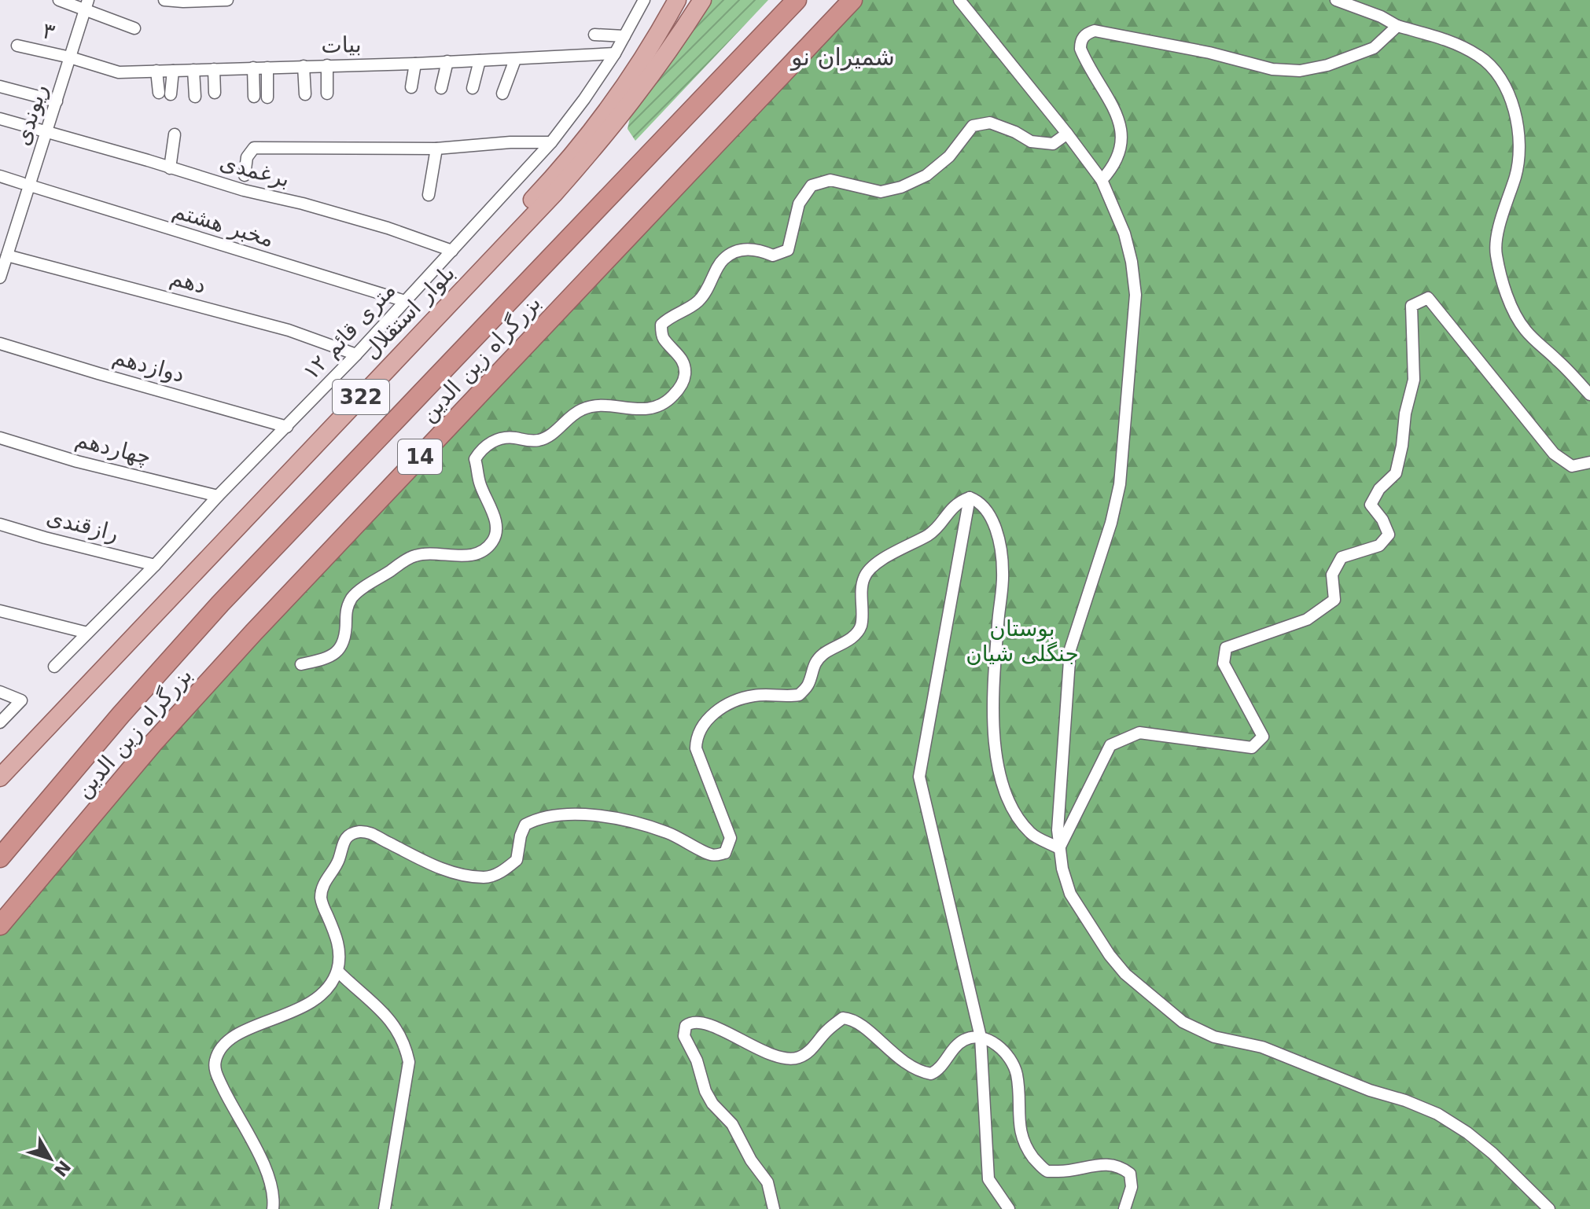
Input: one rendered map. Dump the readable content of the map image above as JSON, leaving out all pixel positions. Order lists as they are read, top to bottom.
{
  "streets": {
    "highway": ["بزرگراه زین الدین", "14"],
    "main road": ["بلوار استقلال", "322"],
    "street": [
      "۳",
      "بیات",
      "ریوندی",
      "برغمدی",
      "مخبر هشتم",
      "دهم",
      "۱۲ متری قائم",
      "دوازدهم",
      "چهاردهم",
      "رازقندی"
    ]
  },
  "crossings": [
    ["۳", "بیات"],
    ["۳", "ریوندی"],
    ["بیات", "ریوندی"],
    ["بیات", "۱۲ متری قائم"],
    ["ریوندی", "برغمدی"],
    ["ریوندی", "مخبر هشتم"],
    ["ریوندی", "دهم"],
    ["برغمدی", "۱۲ متری قائم"],
    ["مخبر هشتم", "۱۲ متری قائم"],
    ["دهم", "۱۲ متری قائم"],
    ["۱۲ متری قائم", "دوازدهم"],
    ["۱۲ متری قائم", "چهاردهم"],
    ["۱۲ متری قائم", "رازقندی"]
  ],
  "districts": ["شمیران نو"],
  "parks": ["بوستان جنگلی شیان"],
  "north": "bottom right"
}
